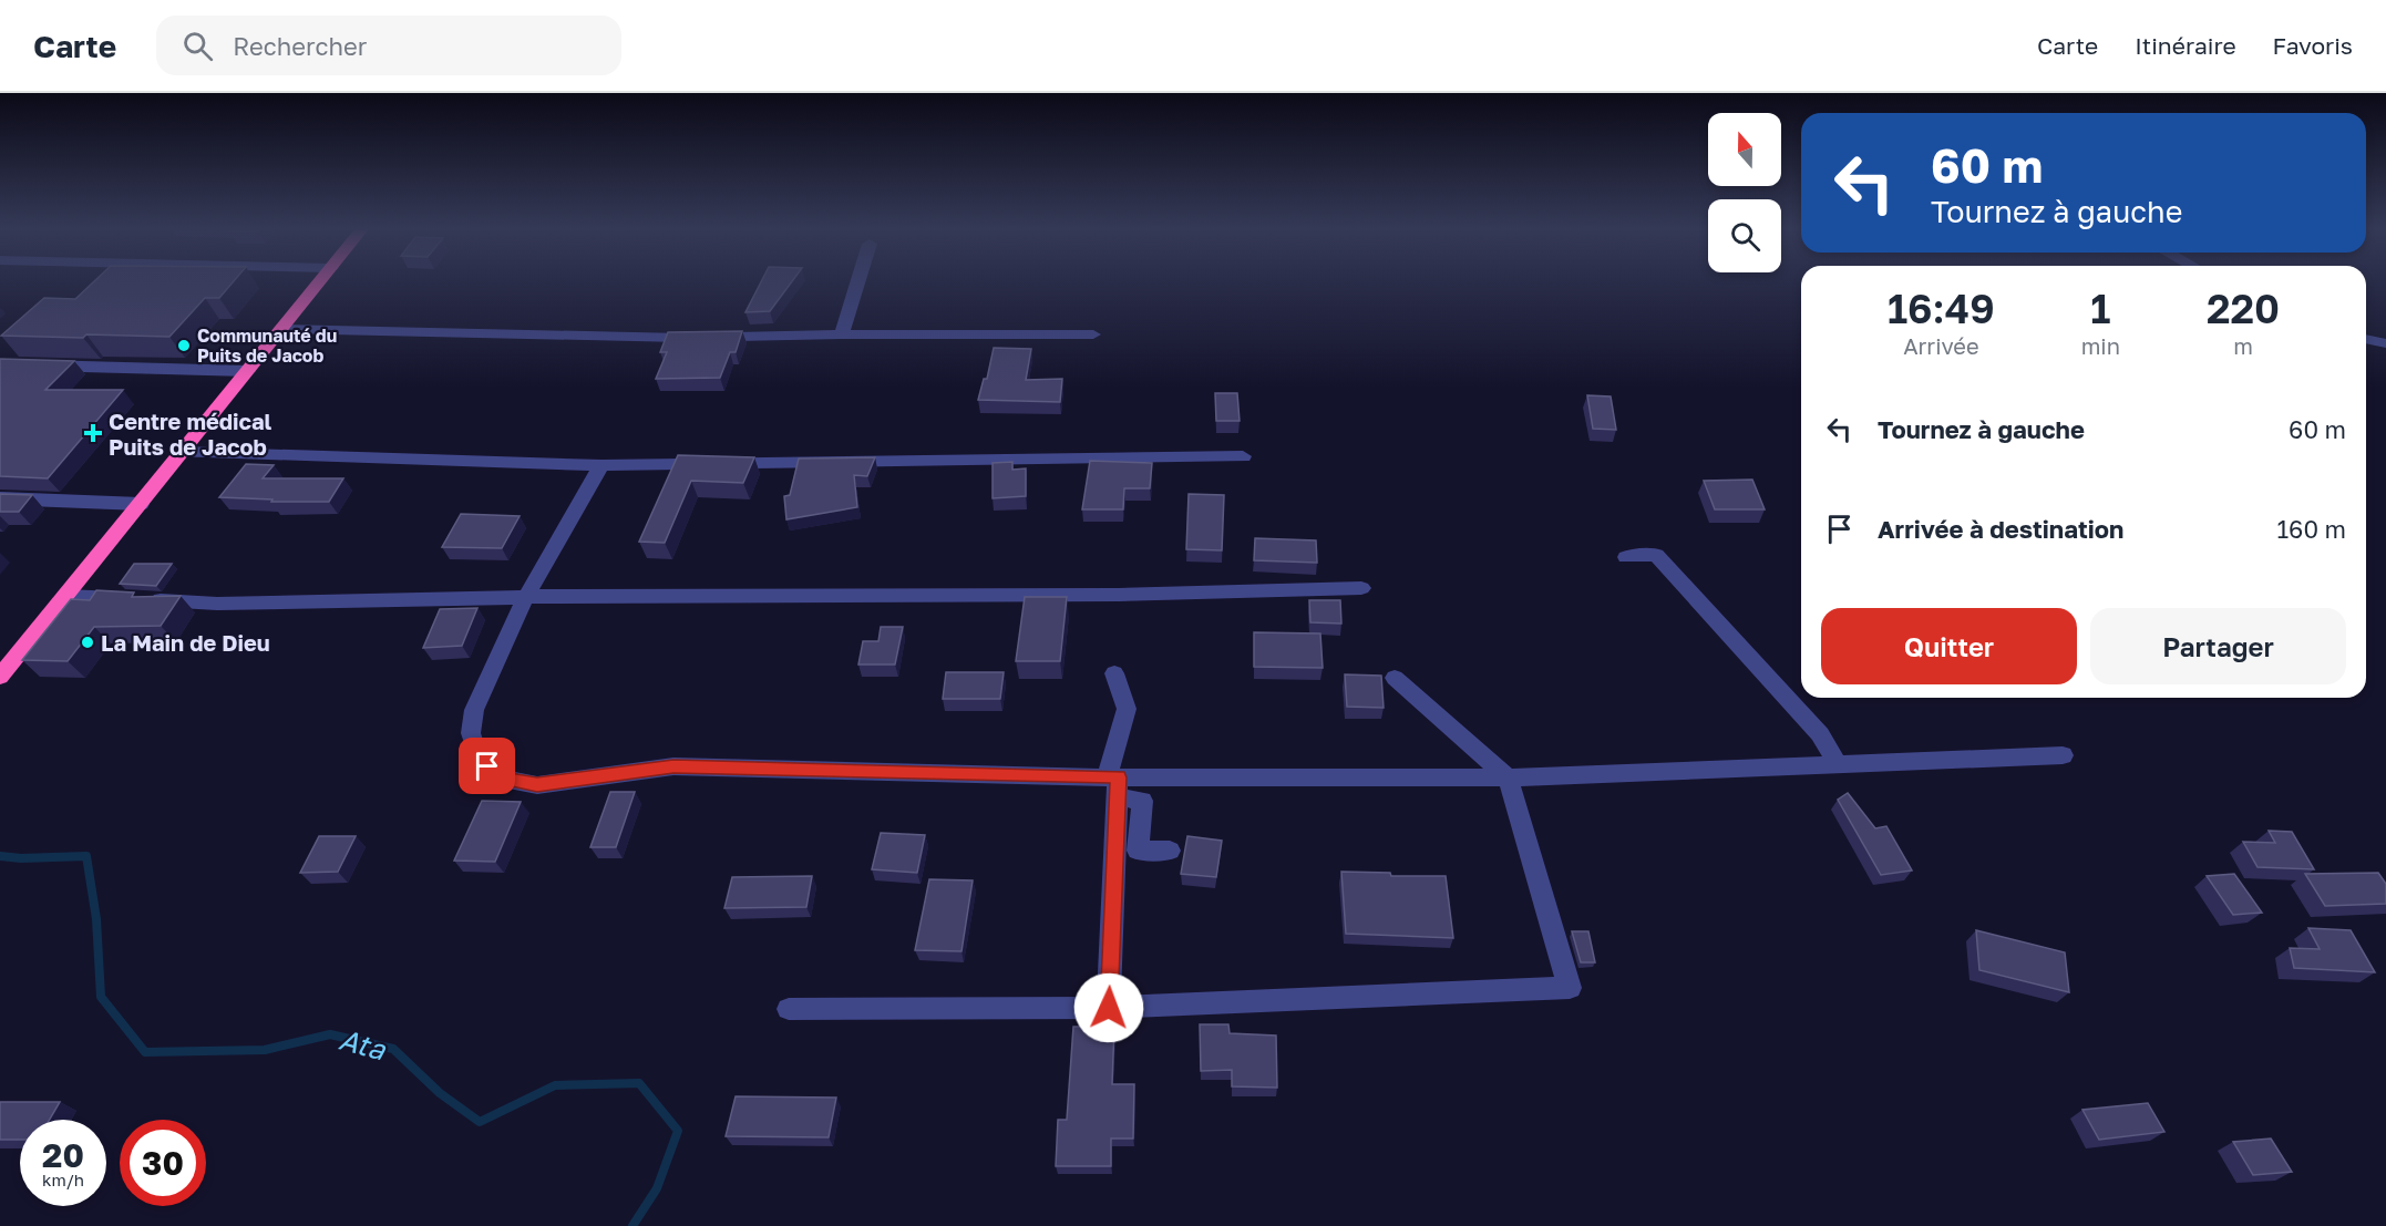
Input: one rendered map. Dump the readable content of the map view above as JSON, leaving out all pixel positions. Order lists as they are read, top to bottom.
{
  "water": ["Ata"],
  "places": {
    "other": ["Communauté du Puits de Jacob", "La Main de Dieu"],
    "health": ["Centre médical Puits de Jacob"]
  },
  "north": "top",
  "page": {
    "header": "Carte",
    "search": "Rechercher",
    "nav": ["Carte", "Itinéraire", "Favoris"],
    "turn": ["60 m", "Tournez à gauche"],
    "eta": [
      "16:49",
      "Arrivée",
      "1",
      "min",
      "220",
      "m"
    ],
    "list": [
      {
        "name": "Tournez à gauche",
        "value": "60 m"
      },
      {
        "name": "Arrivée à destination",
        "value": "160 m"
      }
    ],
    "buttons": ["Quitter", "Partager"],
    "speed": "20 km/h",
    "limit": "30"
  }
}
